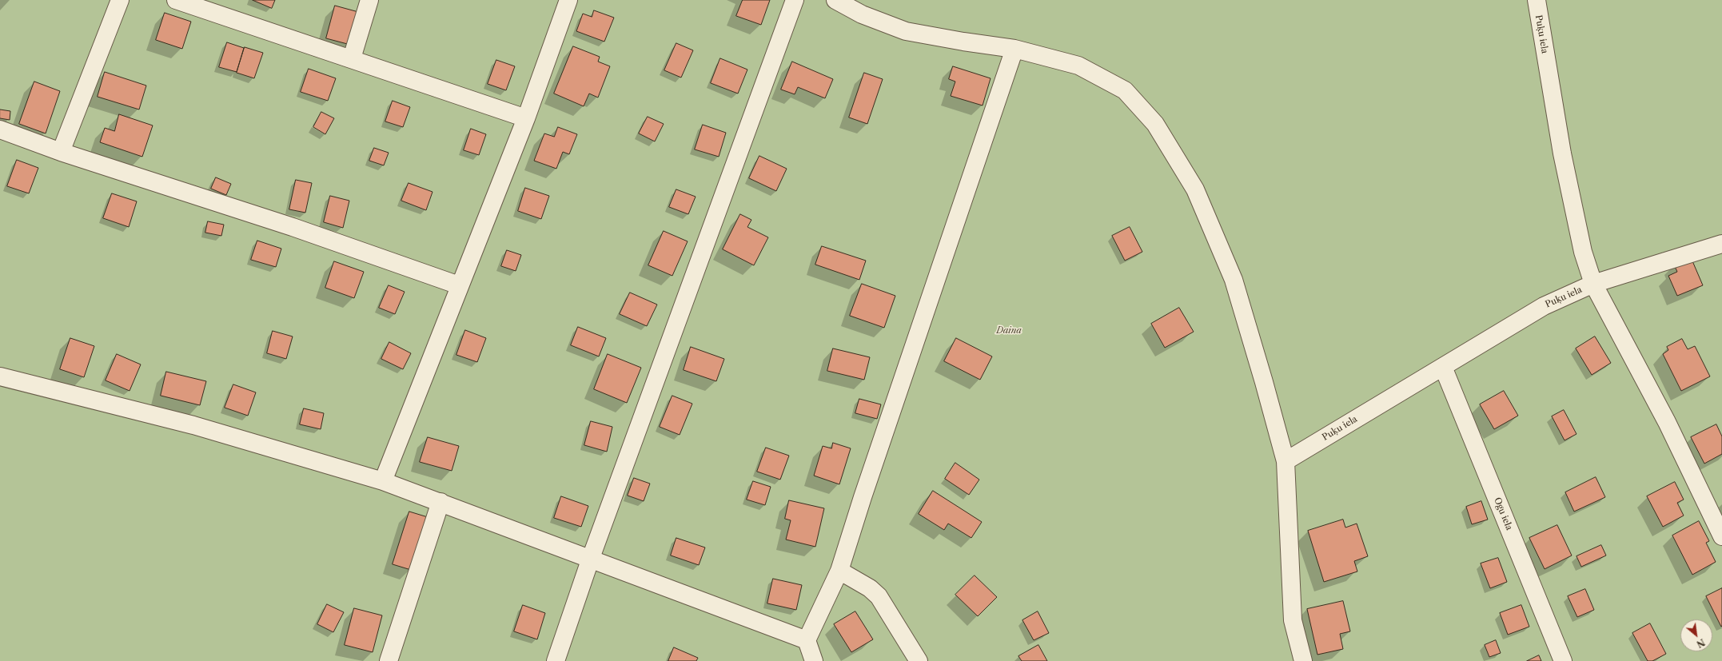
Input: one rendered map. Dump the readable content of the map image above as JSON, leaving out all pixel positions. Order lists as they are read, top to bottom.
{
  "streets": {
    "street": ["Puķu iela", "Ogu iela"]
  },
  "crossings": [
    ["Puķu iela", "Ogu iela"]
  ],
  "parks": ["Daina"],
  "north": "bottom right"
}
